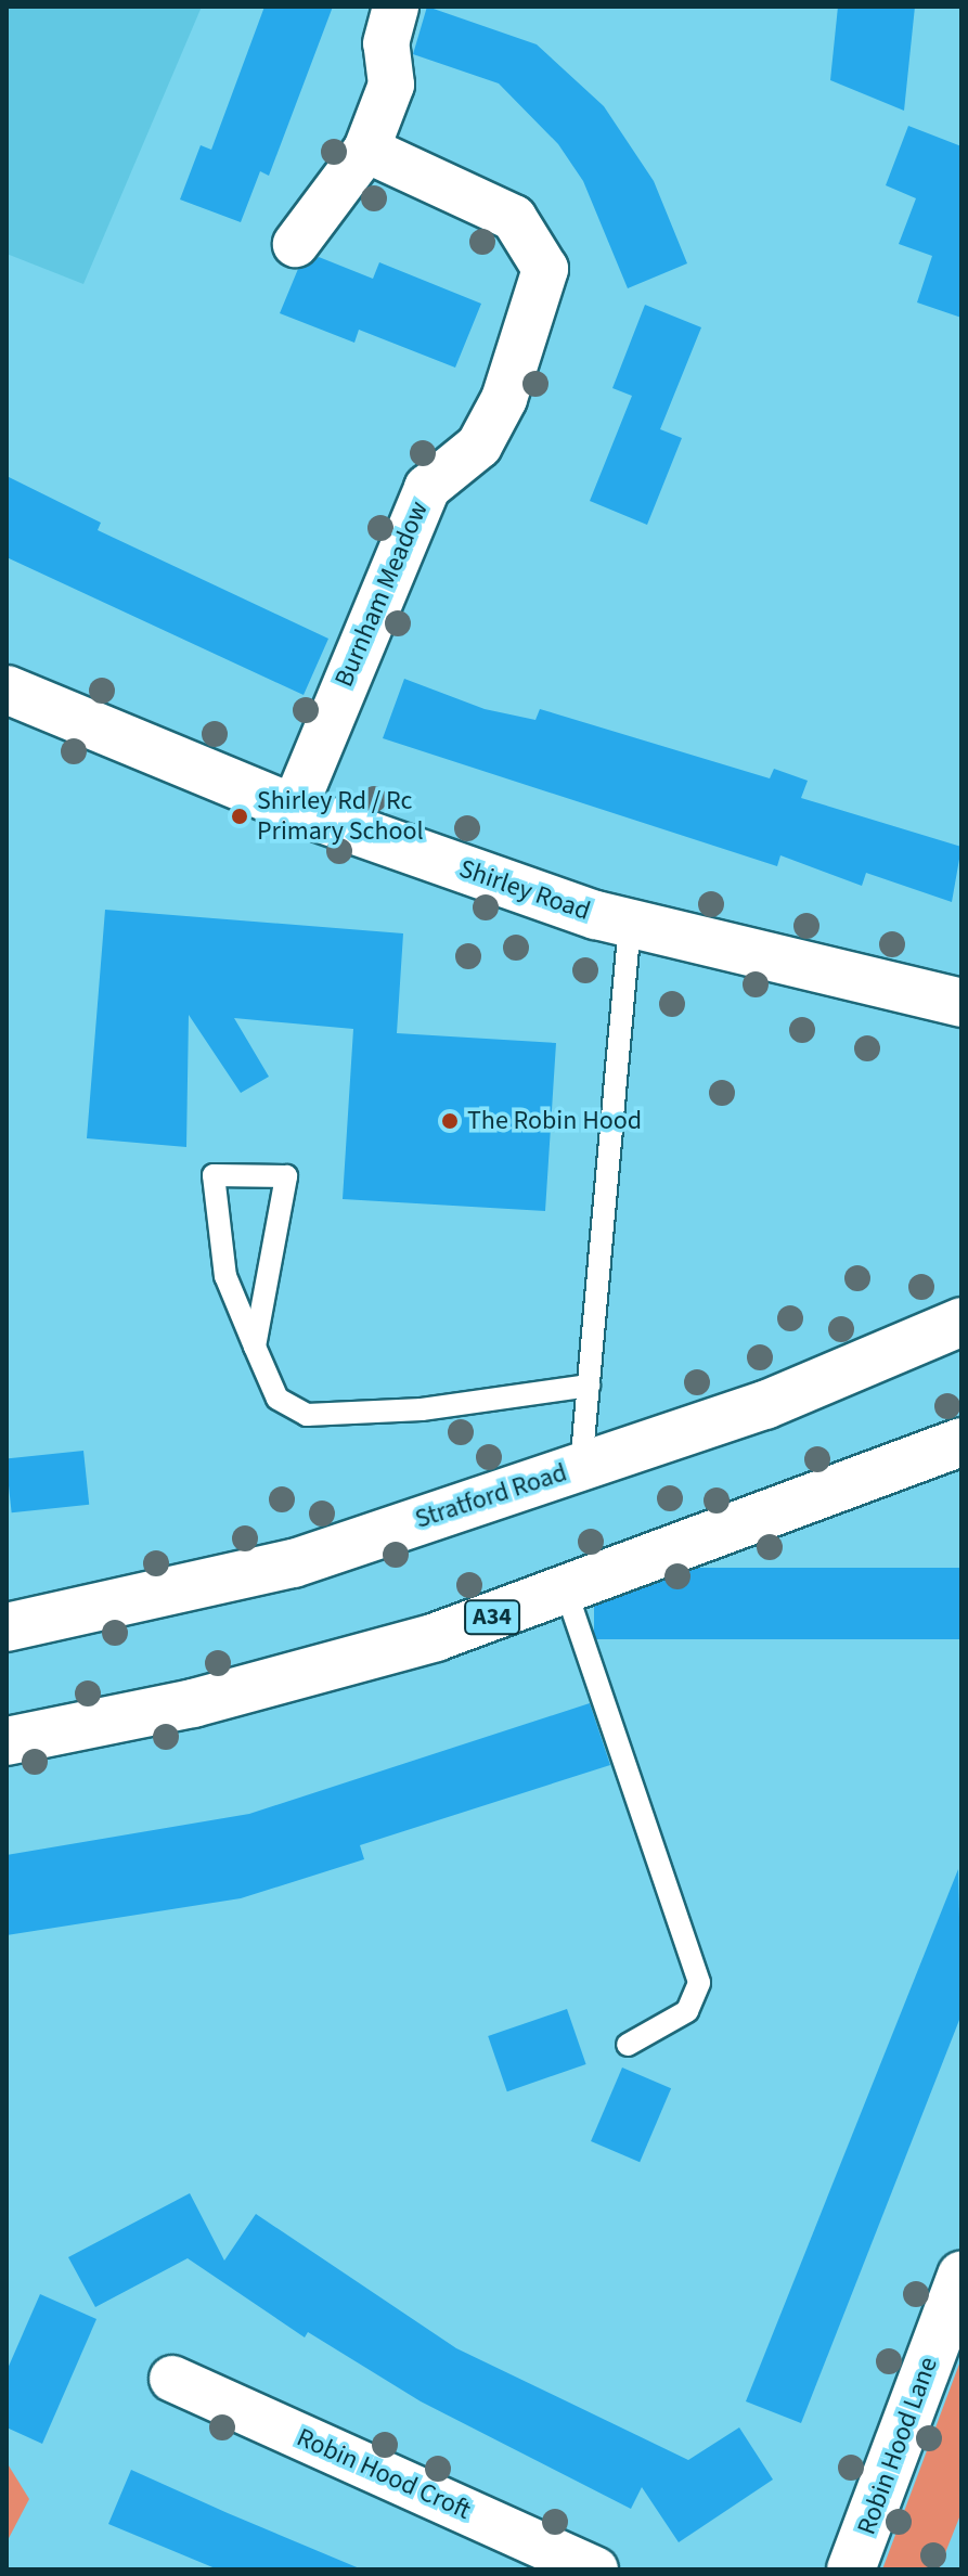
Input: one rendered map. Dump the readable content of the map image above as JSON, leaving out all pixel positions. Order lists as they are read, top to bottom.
{
  "streets": {
    "main road": [
      "Shirley Road",
      "Stratford Road",
      "A34",
      "Robin Hood Lane"
    ],
    "street": ["Burnham Meadow", "Robin Hood Croft"]
  },
  "crossings": [
    ["Burnham Meadow", "Shirley Road"]
  ],
  "places": ["Shirley Rd / Rc Primary School", "The Robin Hood"]
}
